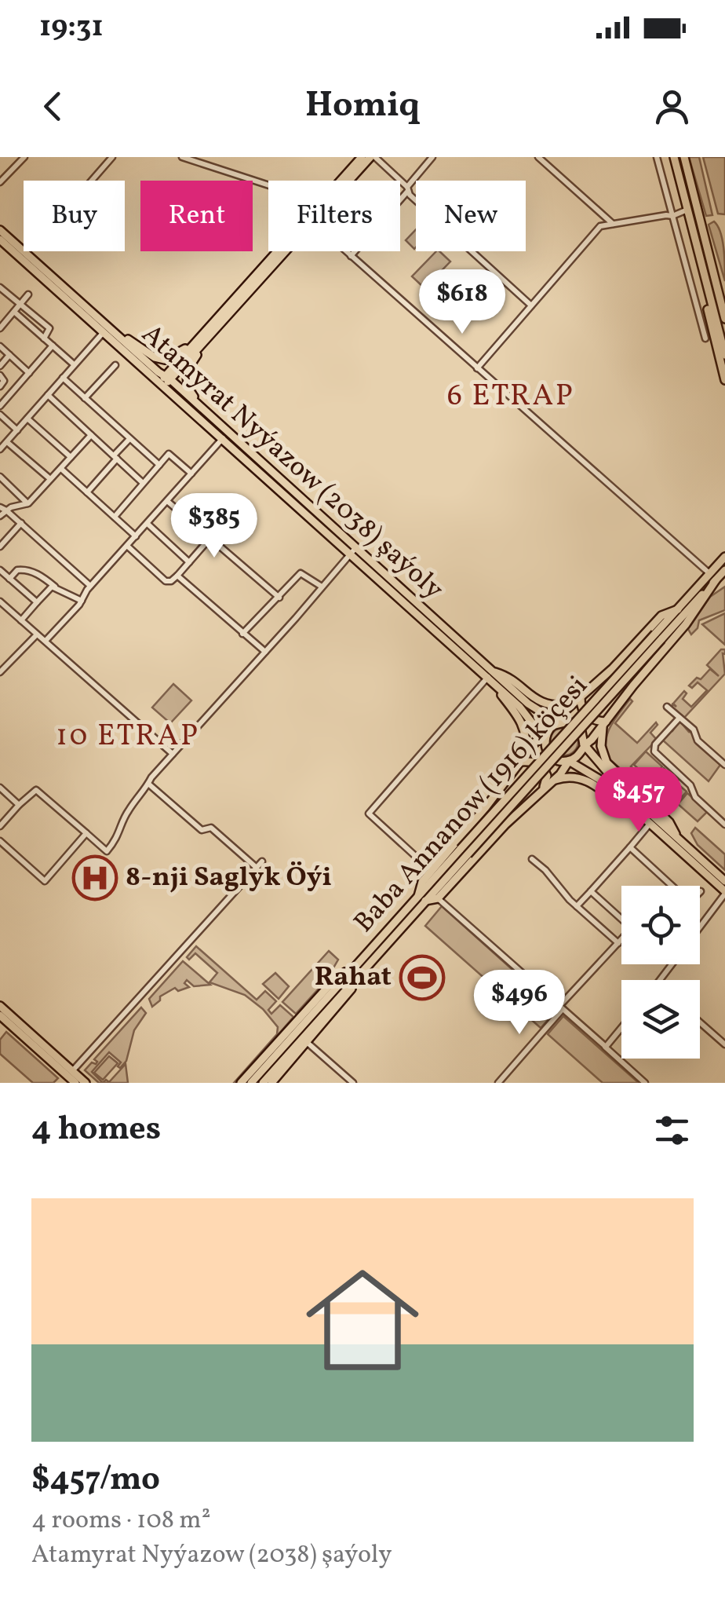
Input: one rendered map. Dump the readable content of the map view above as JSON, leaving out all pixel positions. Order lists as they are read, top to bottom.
{
  "streets": {
    "main road": ["Atamyrat Nyýazow (2038) şaýoly", "Baba Annanow (1916) köçesi"]
  },
  "districts": ["6 ETRAP", "10 ETRAP"],
  "places": {
    "hospital": ["8-nji Saglyk Öýi"],
    "sports": ["Rahat"]
  },
  "page": {
    "status": "19:31",
    "header": "Homiq",
    "chip": [
      "Buy",
      "Rent",
      "Filters",
      "New"
    ],
    "price": [
      "$618",
      "$385",
      "$457",
      "$496"
    ],
    "heading": "4 homes",
    "list": [
      {
        "name": "$457/mo",
        "note": "4 rooms · 108 m² · Atamyrat Nyýazow (2038) şaýoly"
      }
    ]
  }
}
